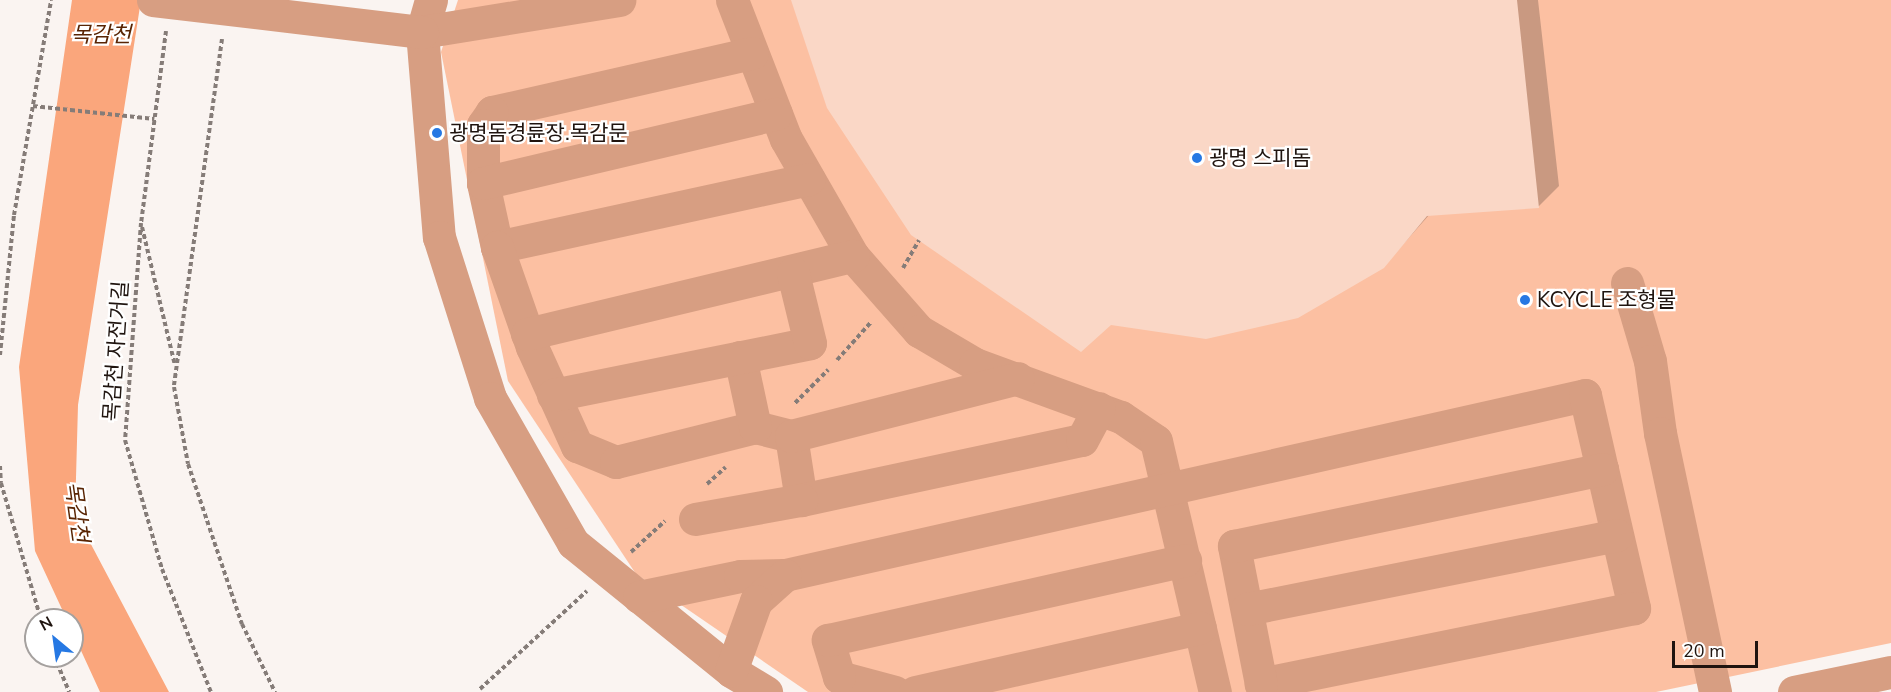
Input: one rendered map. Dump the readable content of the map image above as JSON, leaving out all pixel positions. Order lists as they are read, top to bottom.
{
  "streets": {
    "path": ["목감천 자전거길"]
  },
  "water": ["목감천"],
  "places": ["광명돔경륜장.목감문", "광명 스피돔", "KCYCLE 조형물"],
  "scale_bar": "20 m",
  "north": "top left"
}
